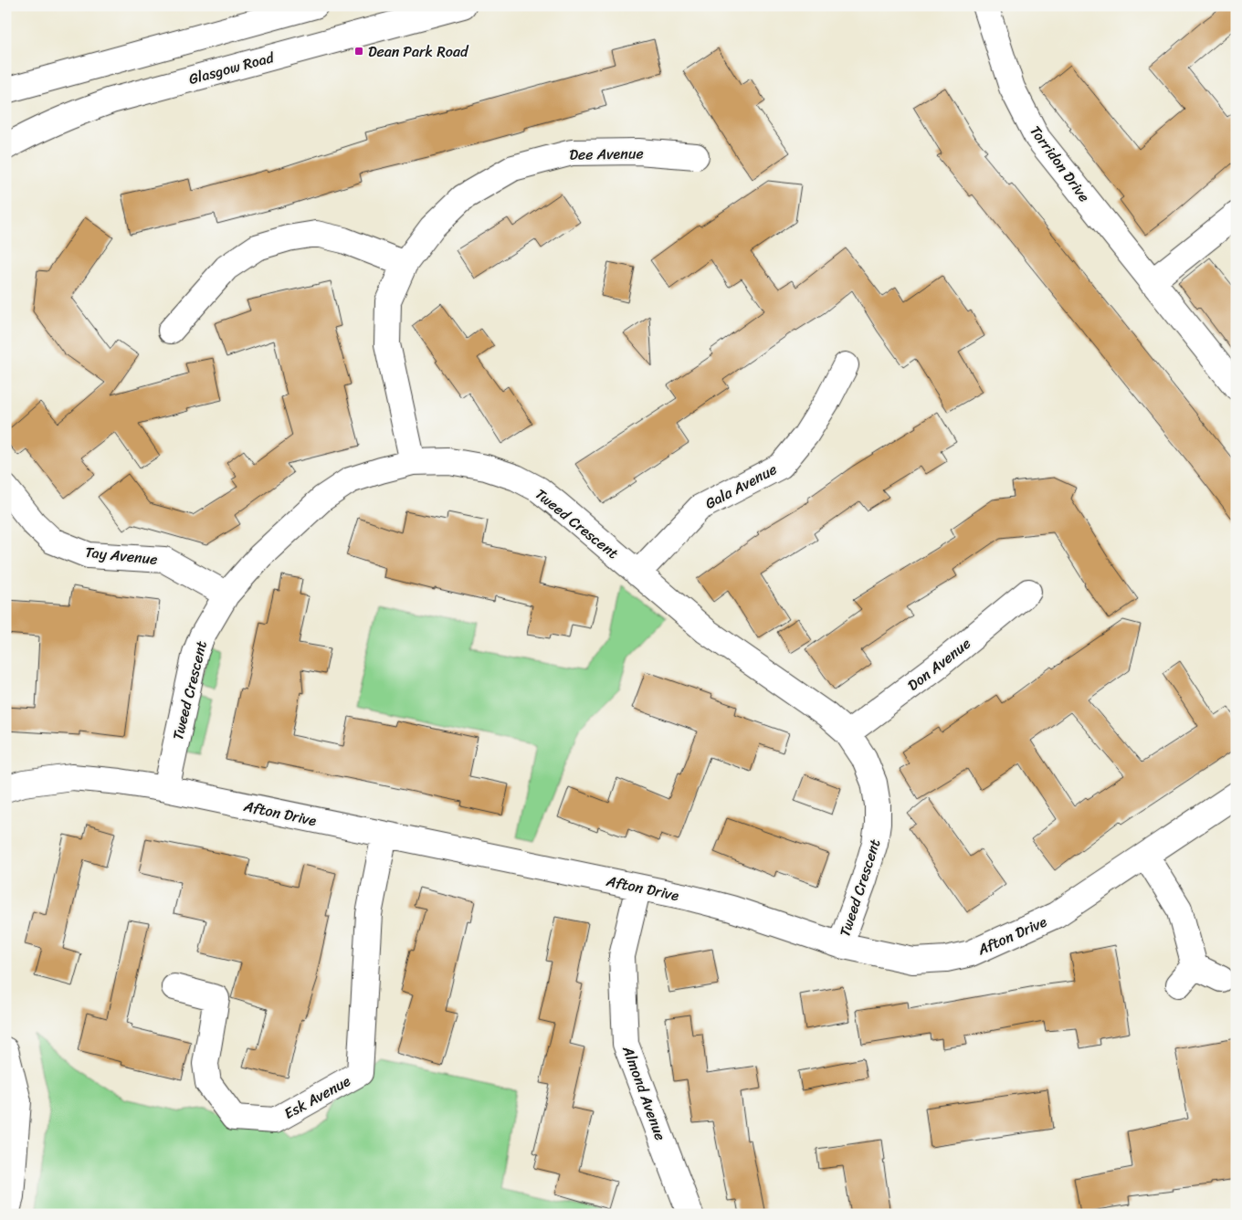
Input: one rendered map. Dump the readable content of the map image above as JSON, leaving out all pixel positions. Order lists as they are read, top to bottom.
{
  "streets": {
    "street": [
      "Glasgow Road",
      "Dee Avenue",
      "Torridon Drive",
      "Gala Avenue",
      "Tweed Crescent",
      "Tay Avenue",
      "Don Avenue",
      "Afton Drive",
      "Almond Avenue",
      "Esk Avenue"
    ]
  },
  "crossings": [
    ["Dee Avenue", "Tweed Crescent"],
    ["Gala Avenue", "Tweed Crescent"],
    ["Tweed Crescent", "Tay Avenue"],
    ["Tweed Crescent", "Don Avenue"],
    ["Tweed Crescent", "Afton Drive"],
    ["Afton Drive", "Almond Avenue"],
    ["Afton Drive", "Esk Avenue"]
  ],
  "places": {
    "transit": ["Dean Park Road"]
  }
}
